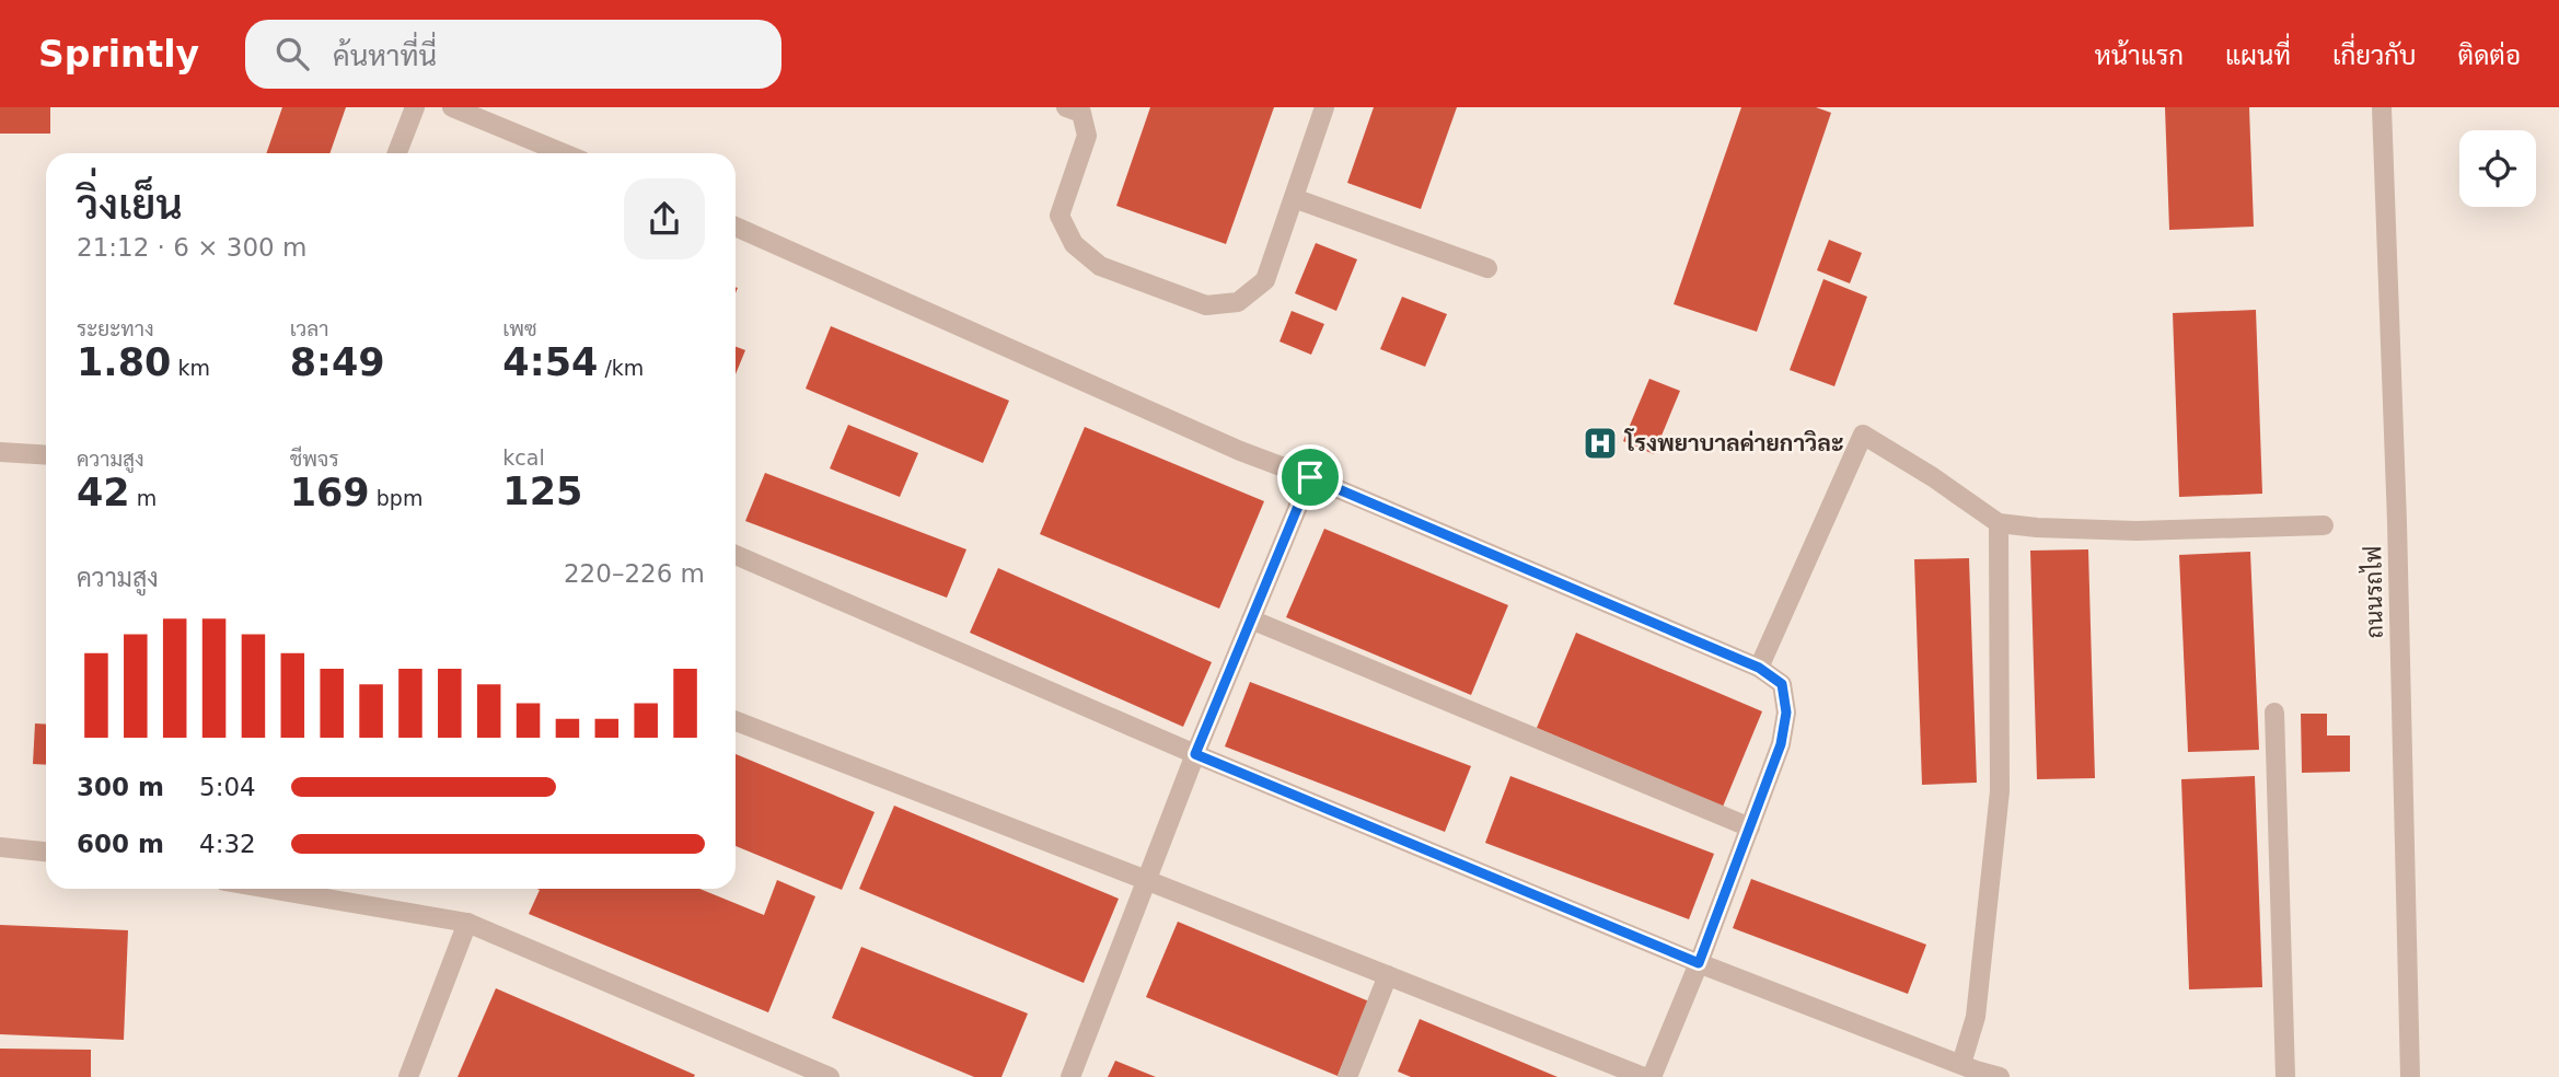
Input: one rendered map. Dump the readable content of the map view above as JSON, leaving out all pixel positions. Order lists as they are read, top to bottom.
{
  "streets": {
    "street": ["ถนนรถไฟ"]
  },
  "places": {
    "hospital": ["โรงพยาบาลค่ายกาวิละ"]
  },
  "page": {
    "header": "Sprintly",
    "search": "ค้นหาที่นี่",
    "nav": [
      "หน้าแรก",
      "แผนที่",
      "เกี่ยวกับ",
      "ติดต่อ"
    ],
    "heading": ["วิ่งเย็น", "21:12 · 6 × 300 m"],
    "stats": [
      ["ระยะทาง", "1.80 km"],
      ["เวลา", "8:49"],
      ["เพซ", "4:54 /km"],
      ["ความสูง", "42 m"],
      ["ชีพจร", "169 bpm"],
      ["kcal", "125"]
    ],
    "chart": ["ความสูง", "220–226 m"],
    "list": [
      {
        "name": "300 m",
        "note": "5:04"
      },
      {
        "name": "600 m",
        "note": "4:32"
      }
    ]
  }
}
